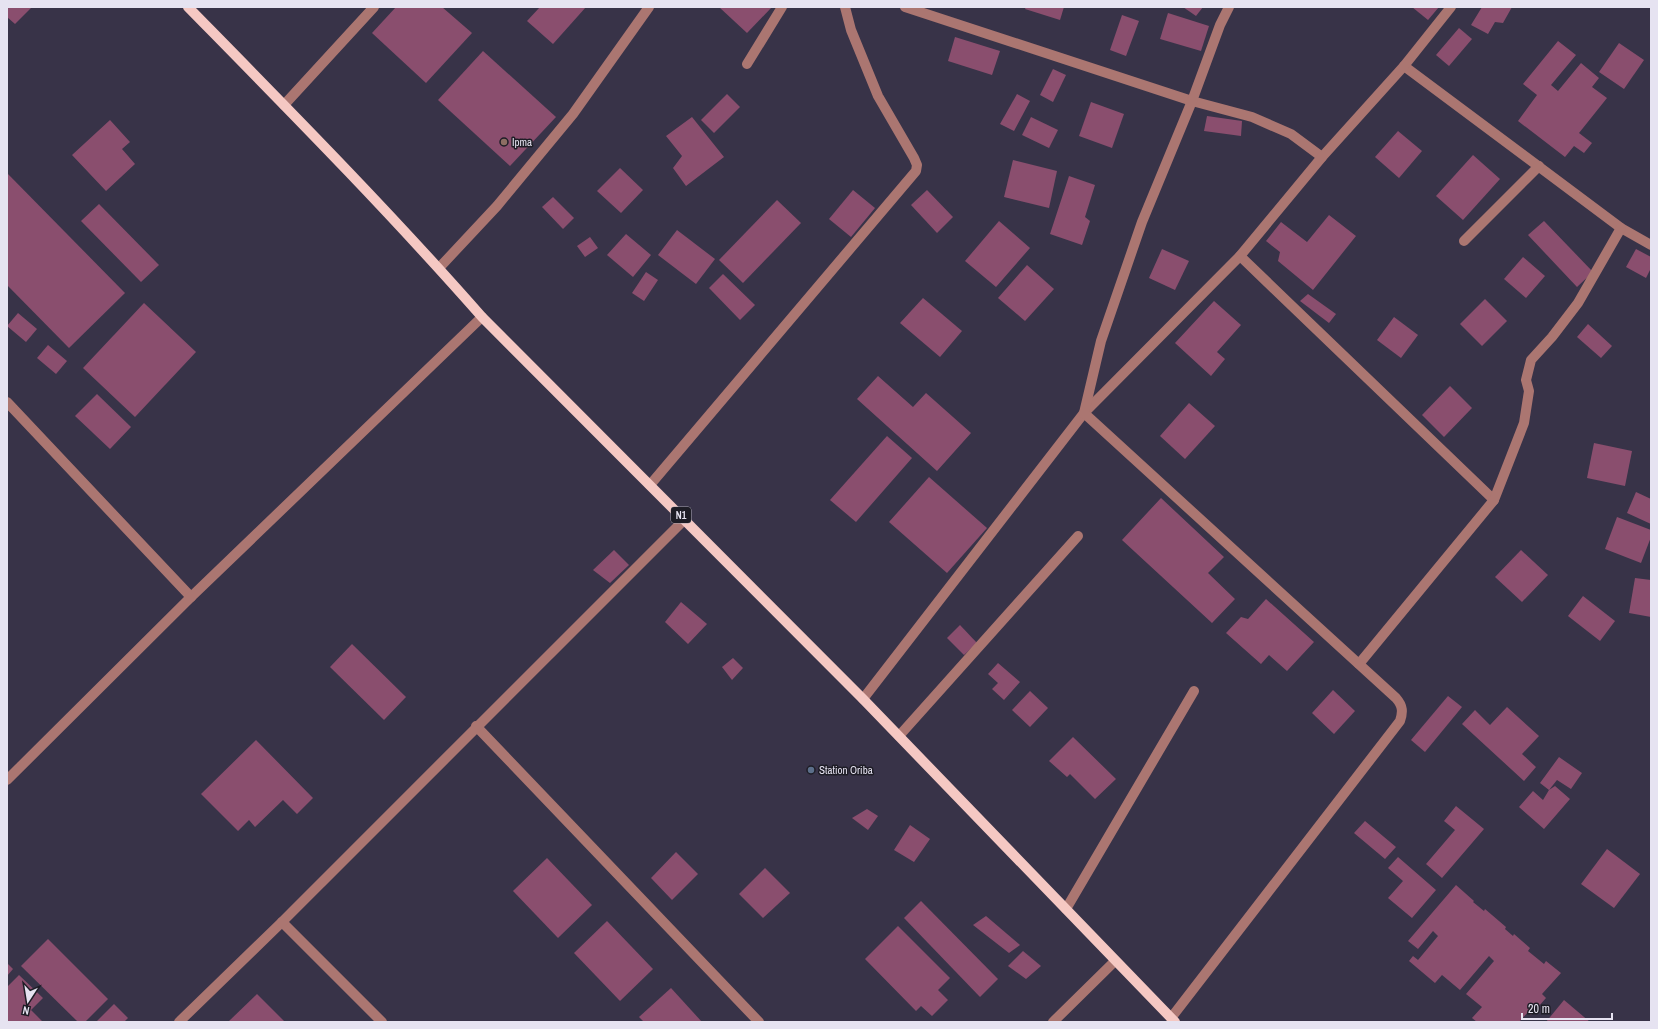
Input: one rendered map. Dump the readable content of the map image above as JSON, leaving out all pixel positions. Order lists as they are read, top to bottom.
{
  "streets": {
    "main road": ["N1"]
  },
  "places": ["Ipma", "Station Oriba"],
  "scale_bar": "20 m",
  "north": "bottom"
}
